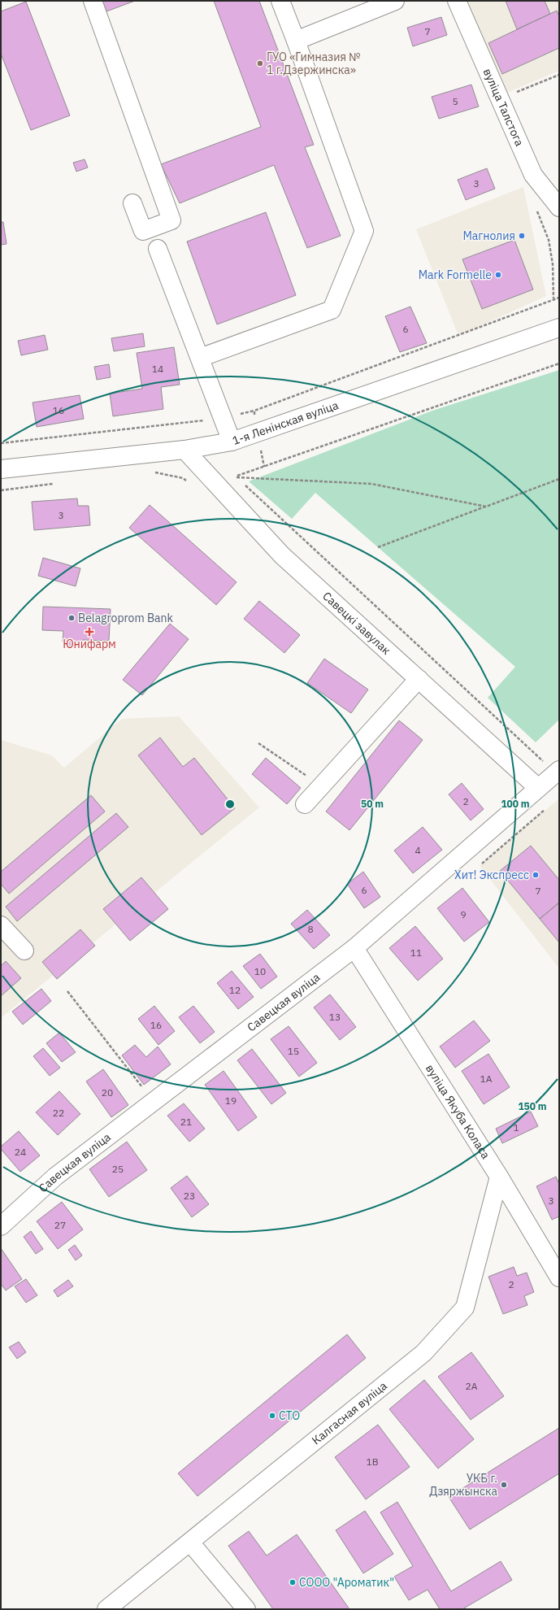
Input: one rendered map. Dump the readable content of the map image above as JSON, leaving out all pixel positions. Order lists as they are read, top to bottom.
{
  "streets": {
    "street": [
      "вуліца Талстога",
      "1-я Ленінская вуліца",
      "Савецкі завулак",
      "Савецкая вуліца",
      "вуліца Якуба Коласа",
      "Калгасная вуліца"
    ]
  },
  "crossings": [
    ["1-я Ленінская вуліца", "Савецкі завулак"],
    ["Савецкі завулак", "Савецкая вуліца"],
    ["Савецкая вуліца", "вуліца Якуба Коласа"],
    ["вуліца Якуба Коласа", "Калгасная вуліца"]
  ],
  "places": {
    "other": [
      "ГУО «Гимназия № 1 г.Дзержинска»",
      "Магнолия",
      "Mark Formelle",
      "Belagroprom Bank",
      "Хит! Экспресс",
      "СТО",
      "УКБ г. Дзяржынска",
      "СООО \"Ароматик\""
    ],
    "health": ["Юнифарм"]
  },
  "house_numbers": [
    "7",
    "5",
    "3",
    "6",
    "14",
    "16",
    "3",
    "2",
    "4",
    "6",
    "7",
    "9",
    "8",
    "11",
    "10",
    "12",
    "13",
    "16",
    "15",
    "1А",
    "20",
    "19",
    "22",
    "21",
    "1",
    "24",
    "25",
    "23",
    "3",
    "27",
    "2",
    "2А",
    "1В"
  ],
  "rings": ["50 m", "100 m", "150 m"]
}
